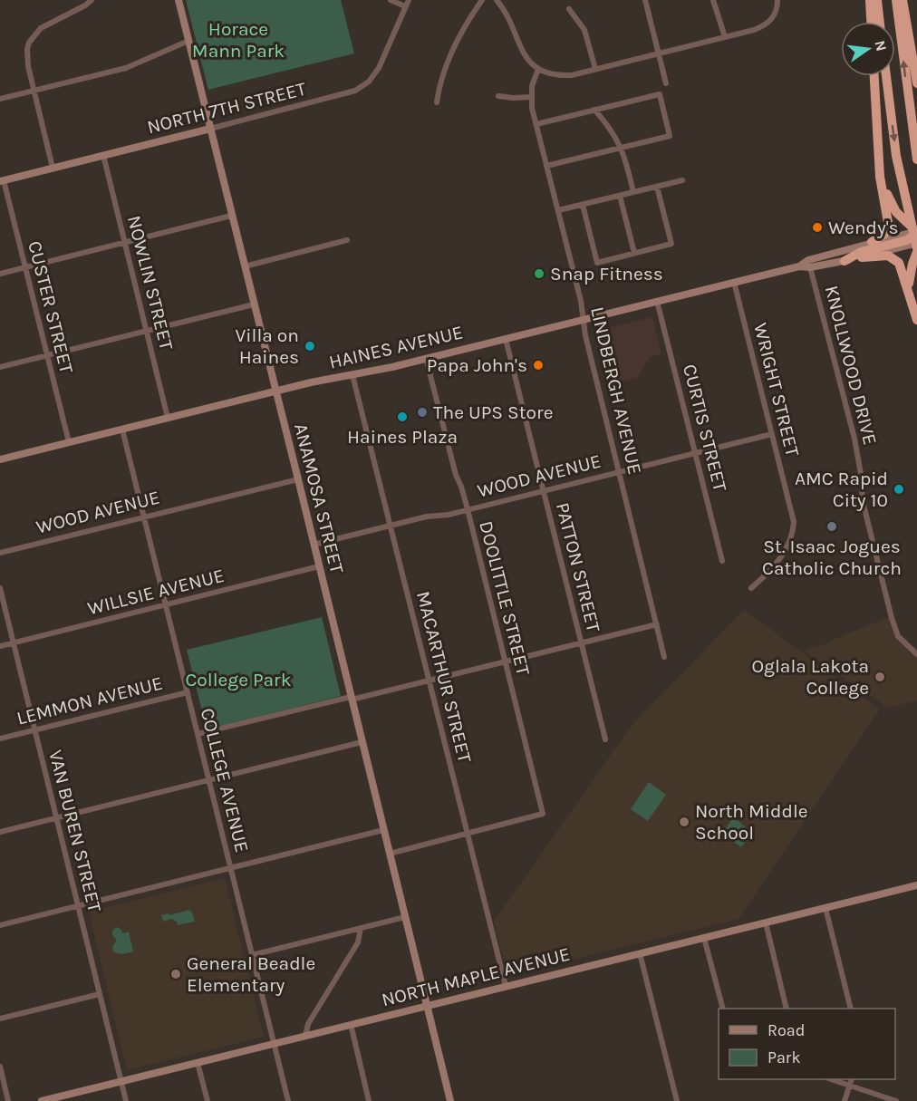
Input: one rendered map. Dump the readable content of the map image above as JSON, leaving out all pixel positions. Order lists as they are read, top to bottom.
{
  "streets": {
    "main road": [
      "NORTH 7TH STREET",
      "HAINES AVENUE",
      "ANAMOSA STREET",
      "NORTH MAPLE AVENUE"
    ],
    "street": [
      "NOWLIN STREET",
      "CUSTER STREET",
      "KNOLLWOOD DRIVE",
      "WRIGHT STREET",
      "LINDBERGH AVENUE",
      "CURTIS STREET",
      "WOOD AVENUE",
      "PATTON STREET",
      "WILLSIE AVENUE",
      "DOOLITTLE STREET",
      "MACARTHUR STREET",
      "LEMMON AVENUE",
      "COLLEGE AVENUE",
      "VAN BUREN STREET"
    ]
  },
  "crossings": [
    ["NORTH 7TH STREET", "NOWLIN STREET"],
    ["NORTH 7TH STREET", "CUSTER STREET"],
    ["NORTH 7TH STREET", "ANAMOSA STREET"],
    ["NOWLIN STREET", "HAINES AVENUE"],
    ["CUSTER STREET", "HAINES AVENUE"],
    ["HAINES AVENUE", "KNOLLWOOD DRIVE"],
    ["HAINES AVENUE", "WRIGHT STREET"],
    ["HAINES AVENUE", "LINDBERGH AVENUE"],
    ["HAINES AVENUE", "CURTIS STREET"],
    ["HAINES AVENUE", "ANAMOSA STREET"],
    ["HAINES AVENUE", "PATTON STREET"],
    ["HAINES AVENUE", "DOOLITTLE STREET"],
    ["HAINES AVENUE", "MACARTHUR STREET"],
    ["HAINES AVENUE", "COLLEGE AVENUE"],
    ["WRIGHT STREET", "WOOD AVENUE"],
    ["LINDBERGH AVENUE", "WOOD AVENUE"],
    ["CURTIS STREET", "WOOD AVENUE"],
    ["WOOD AVENUE", "ANAMOSA STREET"],
    ["WOOD AVENUE", "PATTON STREET"],
    ["WOOD AVENUE", "DOOLITTLE STREET"],
    ["WOOD AVENUE", "MACARTHUR STREET"],
    ["WOOD AVENUE", "COLLEGE AVENUE"],
    ["ANAMOSA STREET", "WILLSIE AVENUE"],
    ["ANAMOSA STREET", "NORTH MAPLE AVENUE"],
    ["WILLSIE AVENUE", "COLLEGE AVENUE"],
    ["WILLSIE AVENUE", "VAN BUREN STREET"],
    ["DOOLITTLE STREET", "MACARTHUR STREET"],
    ["MACARTHUR STREET", "NORTH MAPLE AVENUE"],
    ["LEMMON AVENUE", "COLLEGE AVENUE"],
    ["LEMMON AVENUE", "VAN BUREN STREET"],
    ["COLLEGE AVENUE", "NORTH MAPLE AVENUE"],
    ["VAN BUREN STREET", "NORTH MAPLE AVENUE"]
  ],
  "parks": ["Horace Mann Park", "College Park"],
  "places": [
    "Wendy's",
    "Snap Fitness",
    "Villa on Haines",
    "Papa John's",
    "The UPS Store",
    "Haines Plaza",
    "AMC Rapid City 10",
    "St. Isaac Jogues Catholic Church",
    "Oglala Lakota College",
    "North Middle School",
    "General Beadle Elementary"
  ],
  "legend": ["Road", "Park"],
  "north": "right"
}
